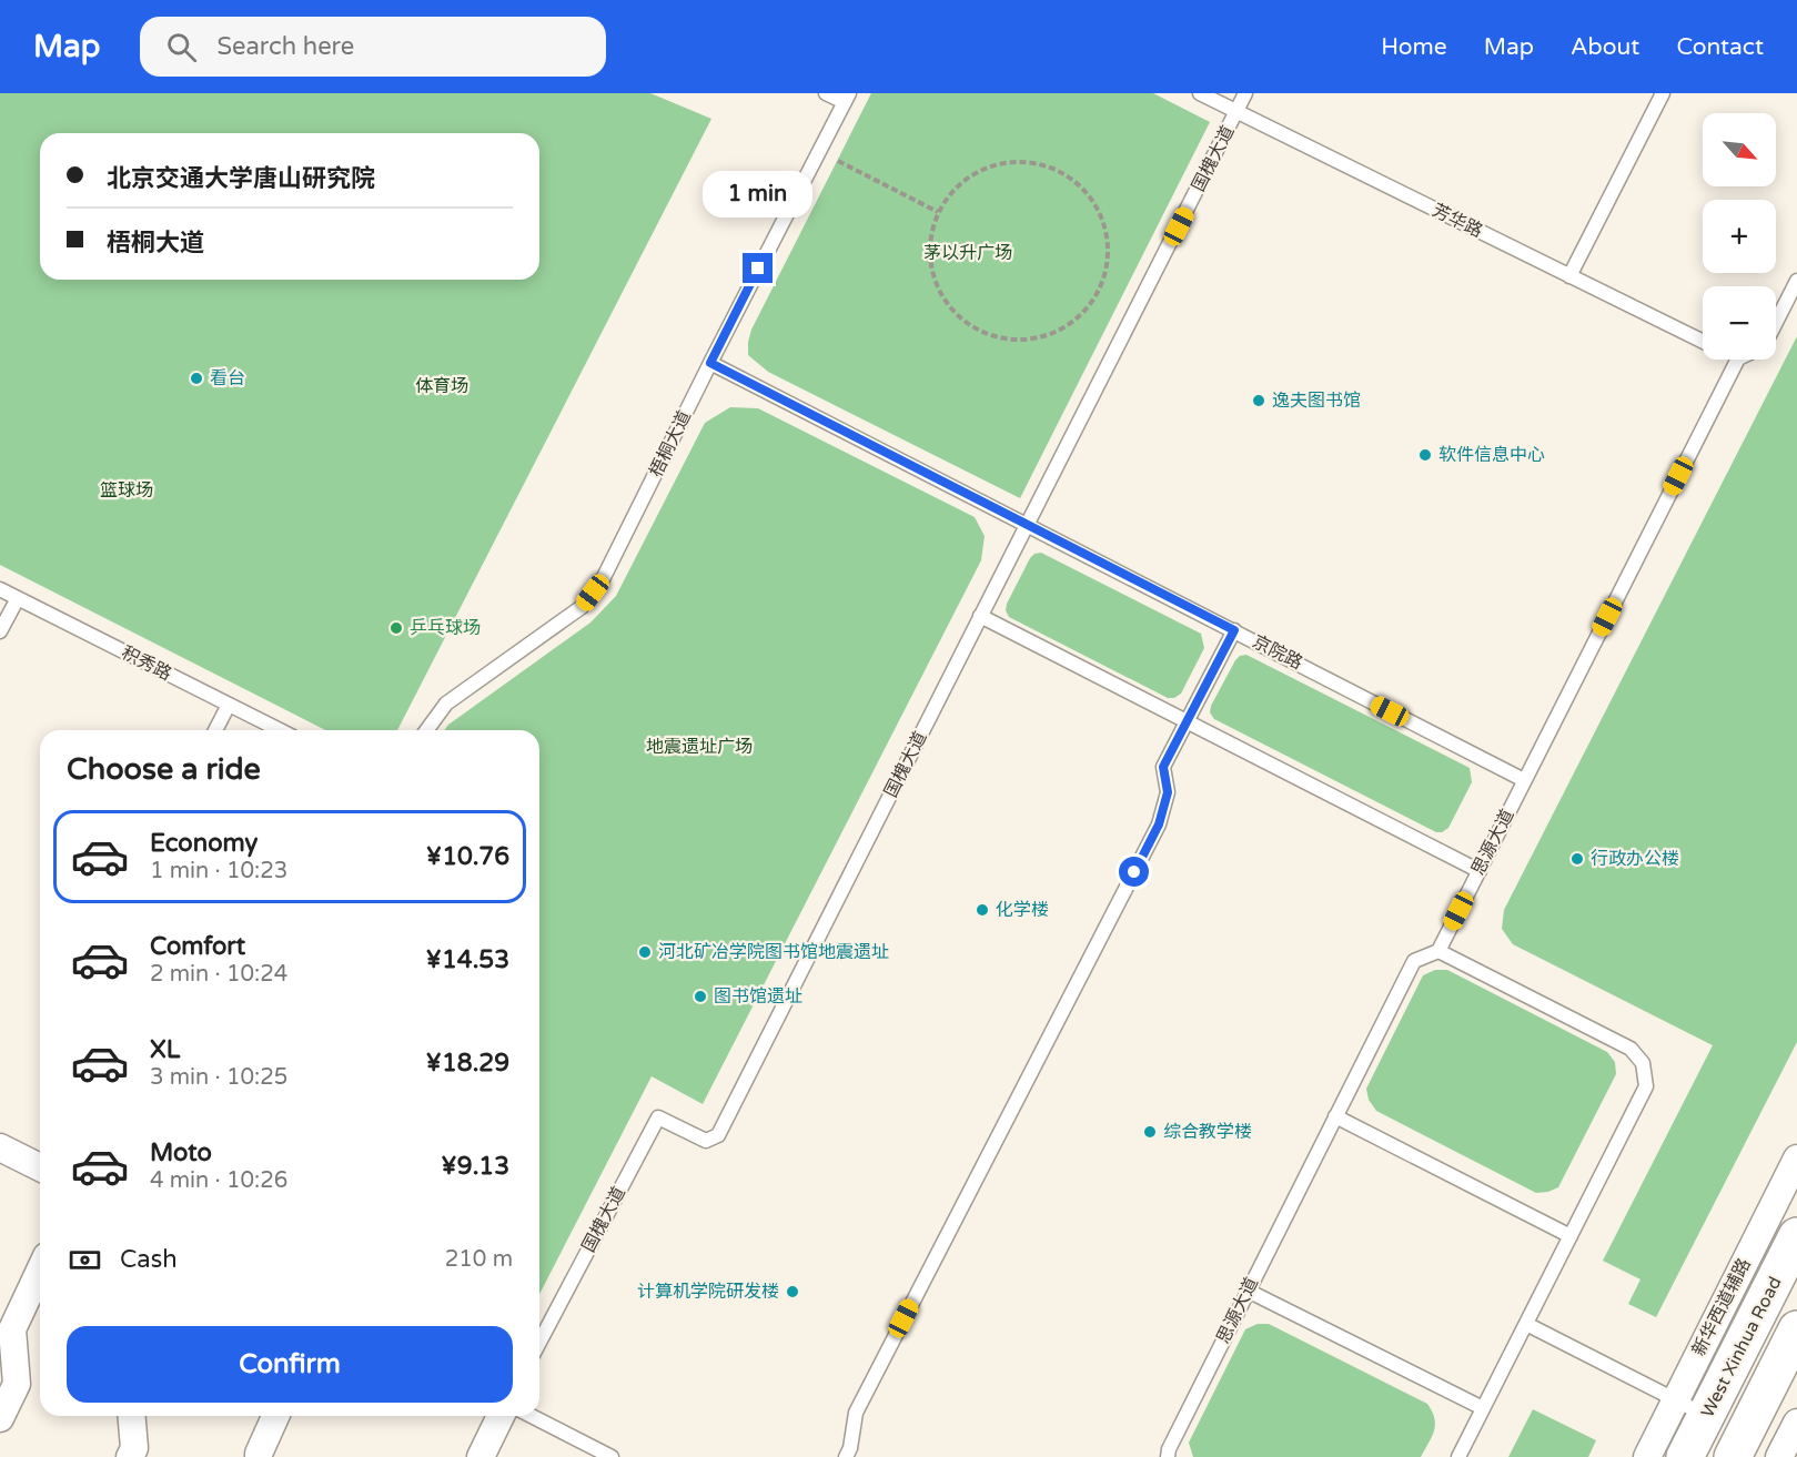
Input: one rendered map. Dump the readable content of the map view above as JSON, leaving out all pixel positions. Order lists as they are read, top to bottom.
{
  "streets": {
    "main road": ["West Xinhua Road"],
    "street": ["新华西道辅路"],
    "lane": [
      "国槐大道",
      "芳华路",
      "梧桐大道",
      "京院路",
      "积秀路",
      "思源大道"
    ]
  },
  "crossings": [
    ["国槐大道", "芳华路"],
    ["国槐大道", "京院路"],
    ["梧桐大道", "京院路"],
    ["京院路", "思源大道"],
    ["新华西道辅路", "West Xinhua Road"]
  ],
  "parks": [
    "茅以升广场",
    "体育场",
    "篮球场",
    "地震遗址广场"
  ],
  "places": [
    "看台",
    "逸夫图书馆",
    "软件信息中心",
    "乒乓球场",
    "行政办公楼",
    "化学楼",
    "河北矿冶学院图书馆地震遗址",
    "图书馆遗址",
    "综合教学楼",
    "计算机学院研发楼"
  ],
  "north": "bottom right",
  "page": {
    "header": "Map",
    "search": "Search here",
    "nav": [
      "Home",
      "Map",
      "About",
      "Contact"
    ],
    "map_buttons": ["+", "−"],
    "banner": ["北京交通大学唐山研究院", "梧桐大道"],
    "bubble": "1 min",
    "heading": "Choose a ride",
    "list": [
      {
        "name": "Economy",
        "note": "1 min · 10:23",
        "value": "¥10.76"
      },
      {
        "name": "Comfort",
        "note": "2 min · 10:24",
        "value": "¥14.53"
      },
      {
        "name": "XL",
        "note": "3 min · 10:25",
        "value": "¥18.29"
      },
      {
        "name": "Moto",
        "note": "4 min · 10:26",
        "value": "¥9.13"
      }
    ],
    "pay": ["Cash", "210 m"],
    "buttons": "Confirm"
  }
}
